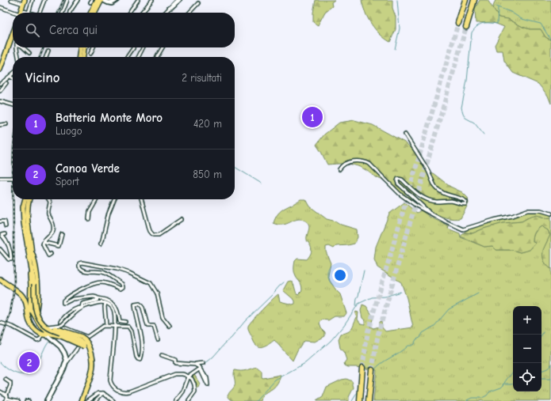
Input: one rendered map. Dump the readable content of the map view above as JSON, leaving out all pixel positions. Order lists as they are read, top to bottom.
{
  "page": {
    "search": "Cerca qui",
    "heading": ["Vicino", "2 risultati"],
    "list": [
      {
        "mark": "1",
        "name": "Batteria Monte Moro",
        "note": "Luogo",
        "value": "420 m"
      },
      {
        "mark": "2",
        "name": "Canoa Verde",
        "note": "Sport",
        "value": "850 m"
      }
    ],
    "pins": ["1", "2"],
    "map_buttons": ["+", "−"]
  }
}
